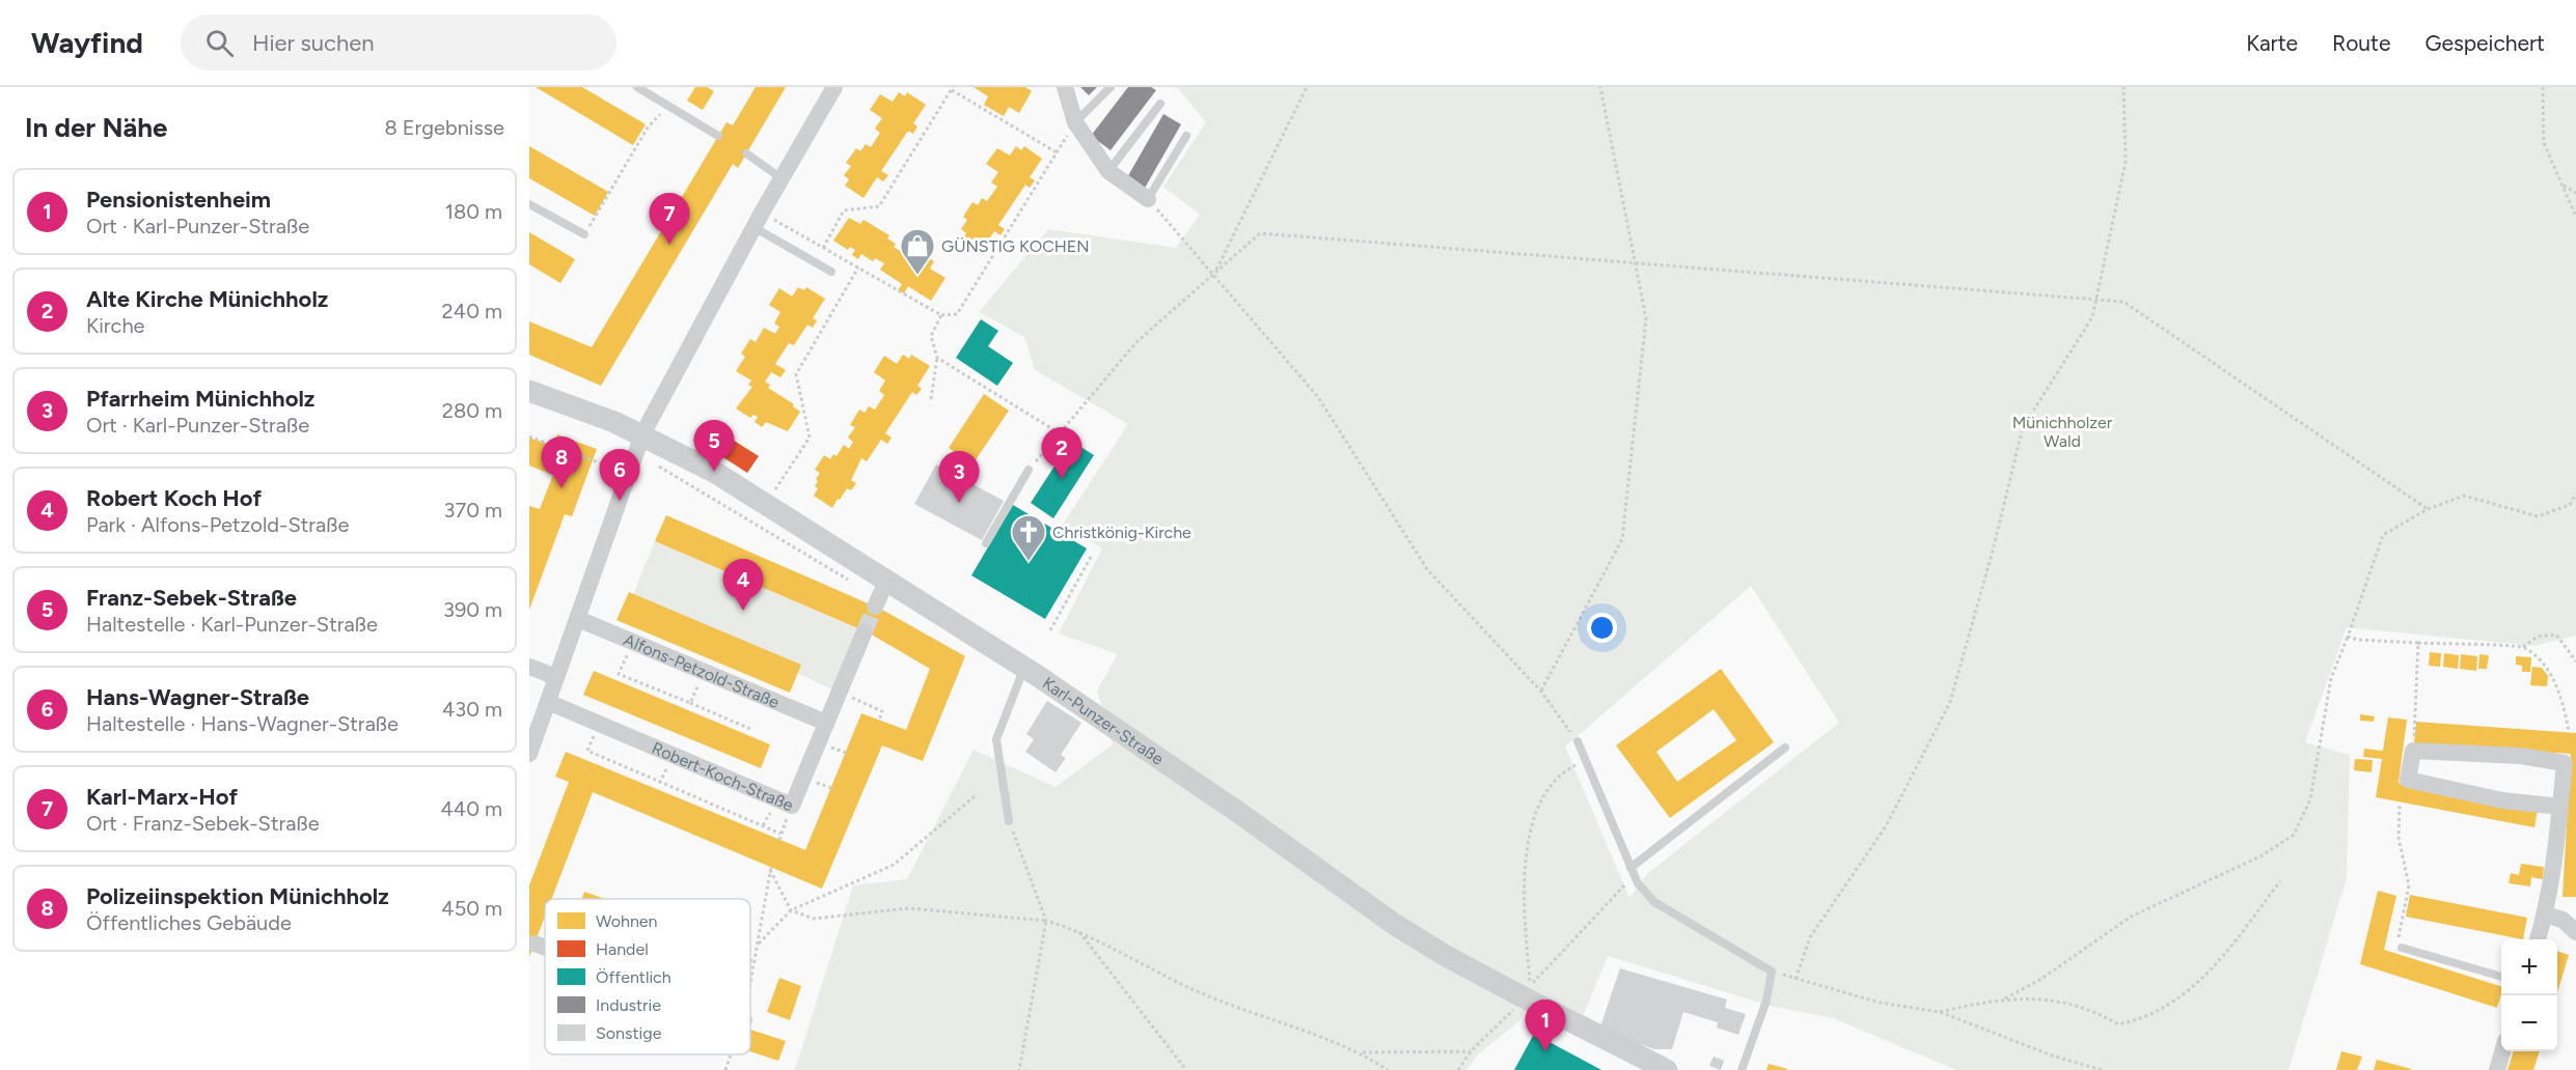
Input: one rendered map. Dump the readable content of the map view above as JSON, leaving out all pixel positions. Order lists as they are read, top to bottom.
{
  "streets": {
    "street": ["Alfons-Petzold-Straße", "Karl-Punzer-Straße", "Robert-Koch-Straße"]
  },
  "crossings": [
    ["Alfons-Petzold-Straße", "Robert-Koch-Straße"]
  ],
  "parks": ["Münichholzer Wald"],
  "places": {
    "shop": ["GÜNSTIG KOCHEN"],
    "church": ["Christkönig-Kirche"]
  },
  "legend": [
    "Wohnen",
    "Handel",
    "Öffentlich",
    "Industrie",
    "Sonstige"
  ],
  "page": {
    "header": "Wayfind",
    "search": "Hier suchen",
    "nav": ["Karte", "Route", "Gespeichert"],
    "heading": ["In der Nähe", "8 Ergebnisse"],
    "list": [
      {
        "mark": "1",
        "name": "Pensionistenheim",
        "note": "Ort · Karl-Punzer-Straße",
        "value": "180 m"
      },
      {
        "mark": "2",
        "name": "Alte Kirche Münichholz",
        "note": "Kirche",
        "value": "240 m"
      },
      {
        "mark": "3",
        "name": "Pfarrheim Münichholz",
        "note": "Ort · Karl-Punzer-Straße",
        "value": "280 m"
      },
      {
        "mark": "4",
        "name": "Robert Koch Hof",
        "note": "Park · Alfons-Petzold-Straße",
        "value": "370 m"
      },
      {
        "mark": "5",
        "name": "Franz-Sebek-Straße",
        "note": "Haltestelle · Karl-Punzer-Straße",
        "value": "390 m"
      },
      {
        "mark": "6",
        "name": "Hans-Wagner-Straße",
        "note": "Haltestelle · Hans-Wagner-Straße",
        "value": "430 m"
      },
      {
        "mark": "7",
        "name": "Karl-Marx-Hof",
        "note": "Ort · Franz-Sebek-Straße",
        "value": "440 m"
      },
      {
        "mark": "8",
        "name": "Polizeiinspektion Münichholz",
        "note": "Öffentliches Gebäude",
        "value": "450 m"
      }
    ],
    "pins": [
      "7",
      "5",
      "2",
      "8",
      "6",
      "3",
      "4",
      "1"
    ],
    "map_buttons": ["+", "−"]
  }
}
